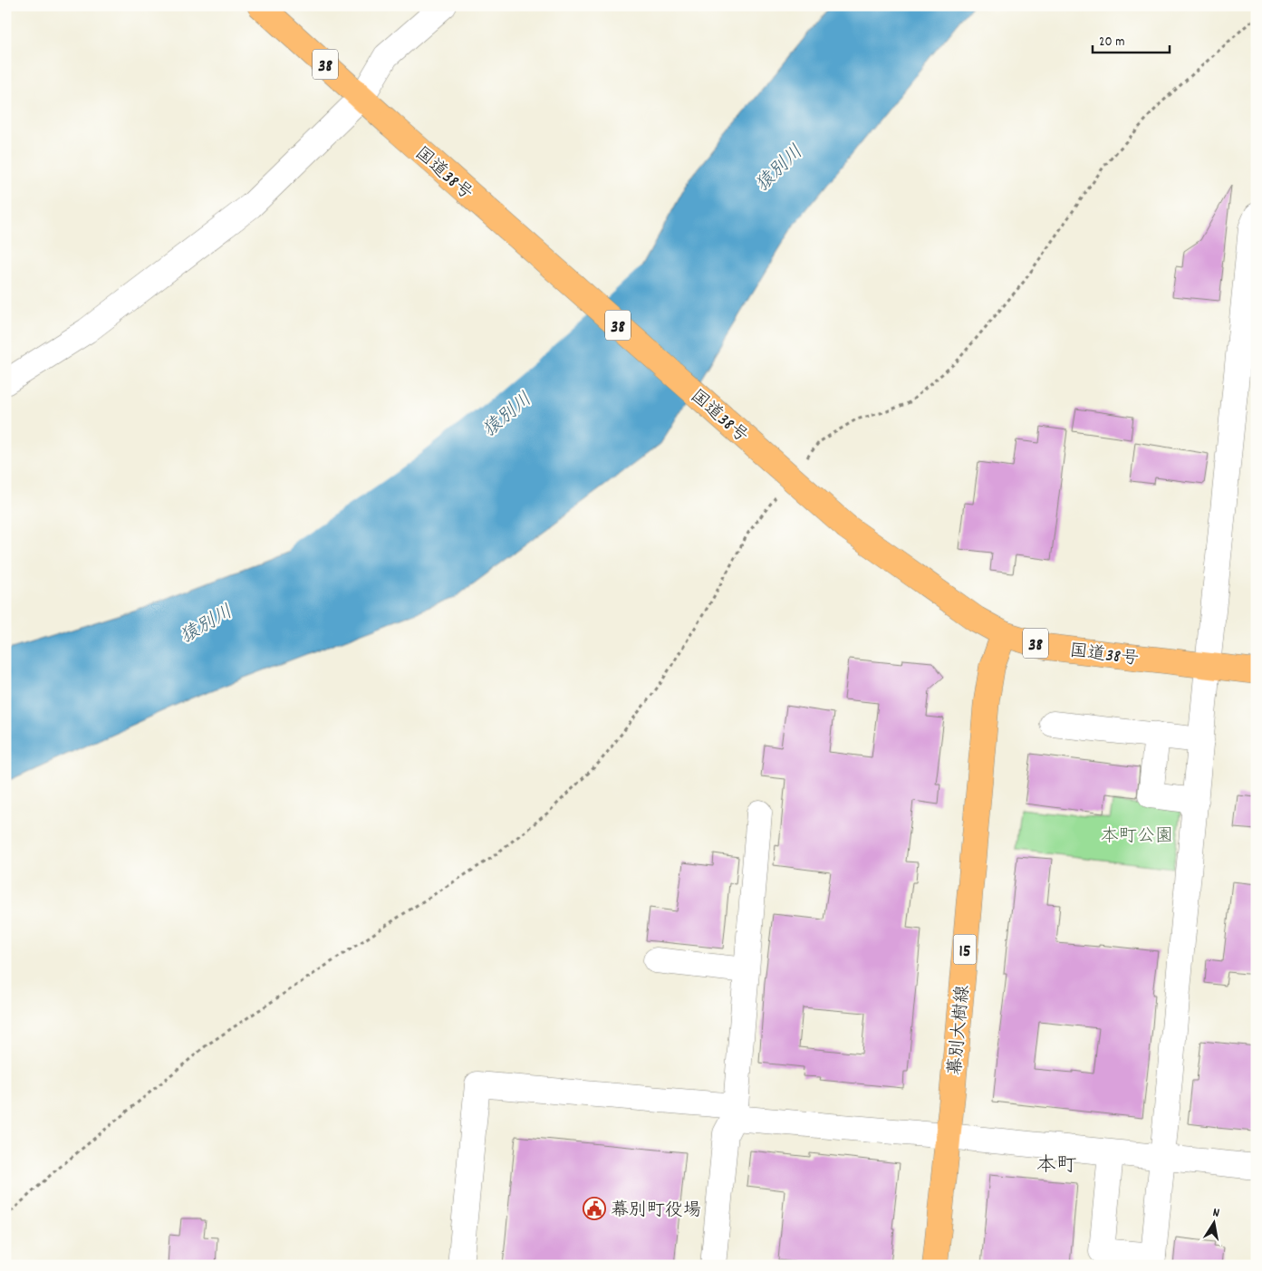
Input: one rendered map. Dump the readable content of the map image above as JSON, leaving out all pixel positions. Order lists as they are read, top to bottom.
{
  "streets": {
    "main road": [
      "38",
      "国道38号",
      "15",
      "幕別大樹線"
    ]
  },
  "crossings": [
    ["国道38号", "幕別大樹線"]
  ],
  "districts": ["本町"],
  "water": ["猿別川"],
  "parks": ["本町公園"],
  "places": {
    "public building": ["幕別町役場"]
  },
  "scale_bar": "20 m",
  "north": "top"
}
